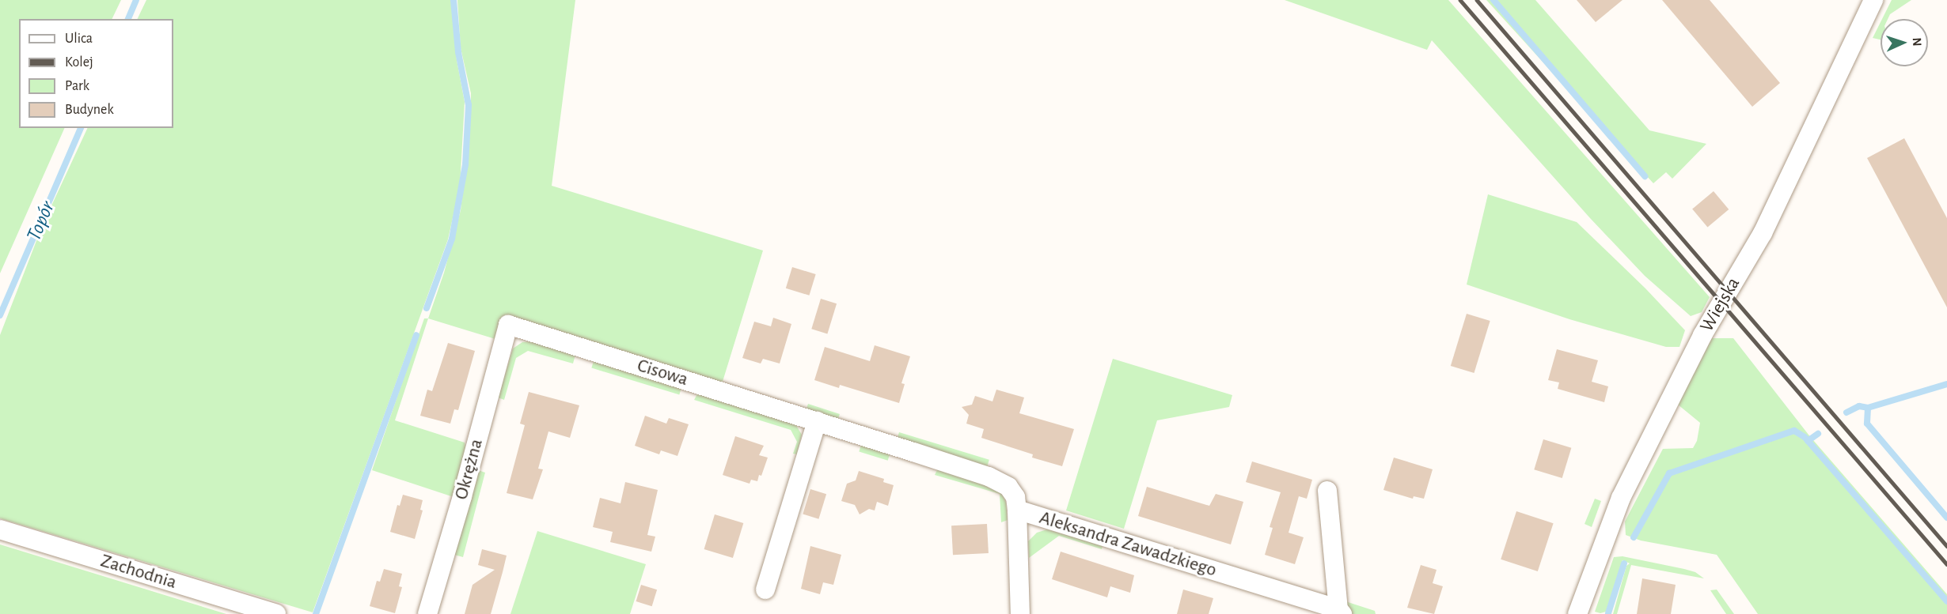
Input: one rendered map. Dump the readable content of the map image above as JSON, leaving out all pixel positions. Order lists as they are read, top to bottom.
{
  "streets": {
    "street": [
      "Wiejska",
      "Cisowa",
      "Okrężna",
      "Aleksandra Zawadzkiego",
      "Zachodnia"
    ]
  },
  "crossings": [
    ["Cisowa", "Okrężna"],
    ["Cisowa", "Aleksandra Zawadzkiego"]
  ],
  "water": ["Topór"],
  "legend": [
    "Ulica",
    "Kolej",
    "Park",
    "Budynek"
  ],
  "north": "right"
}
